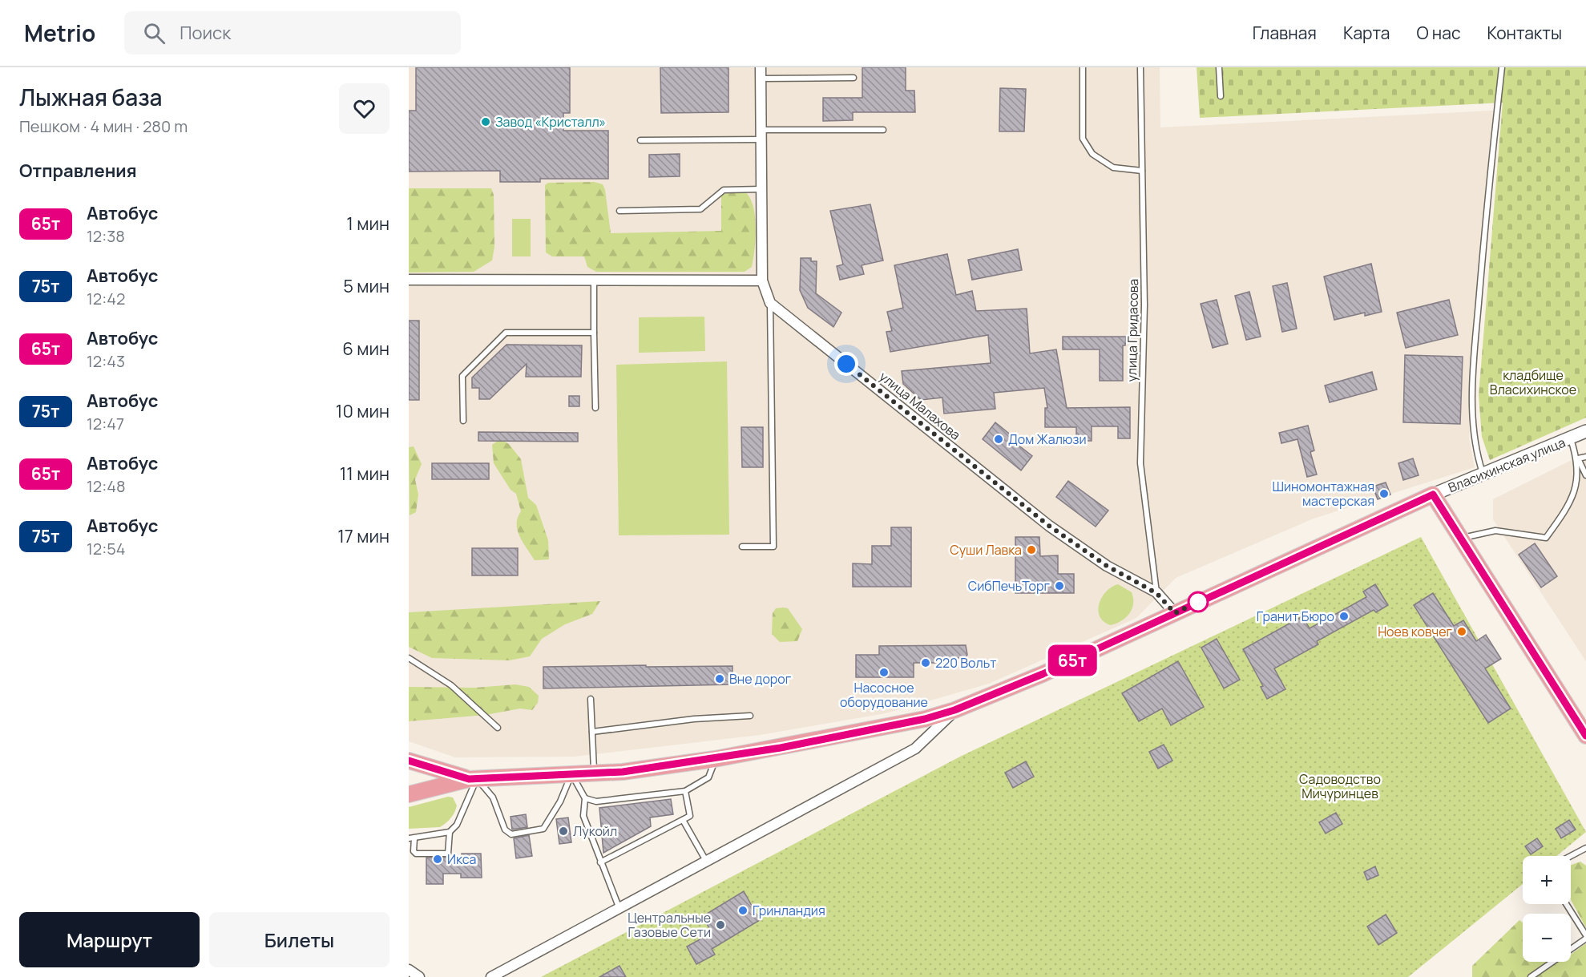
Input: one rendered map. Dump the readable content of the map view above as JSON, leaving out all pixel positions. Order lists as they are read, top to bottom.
{
  "streets": {
    "highway": ["Власихинская улица"],
    "street": ["улица Малахова"],
    "lane": ["улица Гридасова"]
  },
  "crossings": [
    ["улица Гридасова", "улица Малахова"],
    ["улица Малахова", "Власихинская улица"]
  ],
  "parks": ["кладбище Власихинское", "Садоводство Мичуринцев"],
  "places": [
    "Завод «Кристалл»",
    "Дом Жалюзи",
    "Шиномонтажная мастерская",
    "Суши Лавка",
    "СибПечьТорг",
    "Гранит Бюро",
    "Ноев ковчег",
    "220 Вольт",
    "Насосное оборудование",
    "Вне дорог",
    "Лукойл",
    "Икса",
    "Гринландия",
    "Центральные Газовые Сети"
  ],
  "lines": ["bus line 65т"],
  "page": {
    "header": "Metrio",
    "search": "Поиск",
    "nav": [
      "Главная",
      "Карта",
      "О нас",
      "Контакты"
    ],
    "heading": [
      ["Лыжная база", "Пешком · 4 мин · 280 m"],
      "Отправления"
    ],
    "on_map": "65т",
    "list": [
      {
        "mark": "65т",
        "name": "Автобус",
        "note": "12:38",
        "value": "1 мин"
      },
      {
        "mark": "75т",
        "name": "Автобус",
        "note": "12:42",
        "value": "5 мин"
      },
      {
        "mark": "65т",
        "name": "Автобус",
        "note": "12:43",
        "value": "6 мин"
      },
      {
        "mark": "75т",
        "name": "Автобус",
        "note": "12:47",
        "value": "10 мин"
      },
      {
        "mark": "65т",
        "name": "Автобус",
        "note": "12:48",
        "value": "11 мин"
      },
      {
        "mark": "75т",
        "name": "Автобус",
        "note": "12:54",
        "value": "17 мин"
      }
    ],
    "map_buttons": ["+", "−"],
    "buttons": ["Маршрут", "Билеты"]
  }
}
